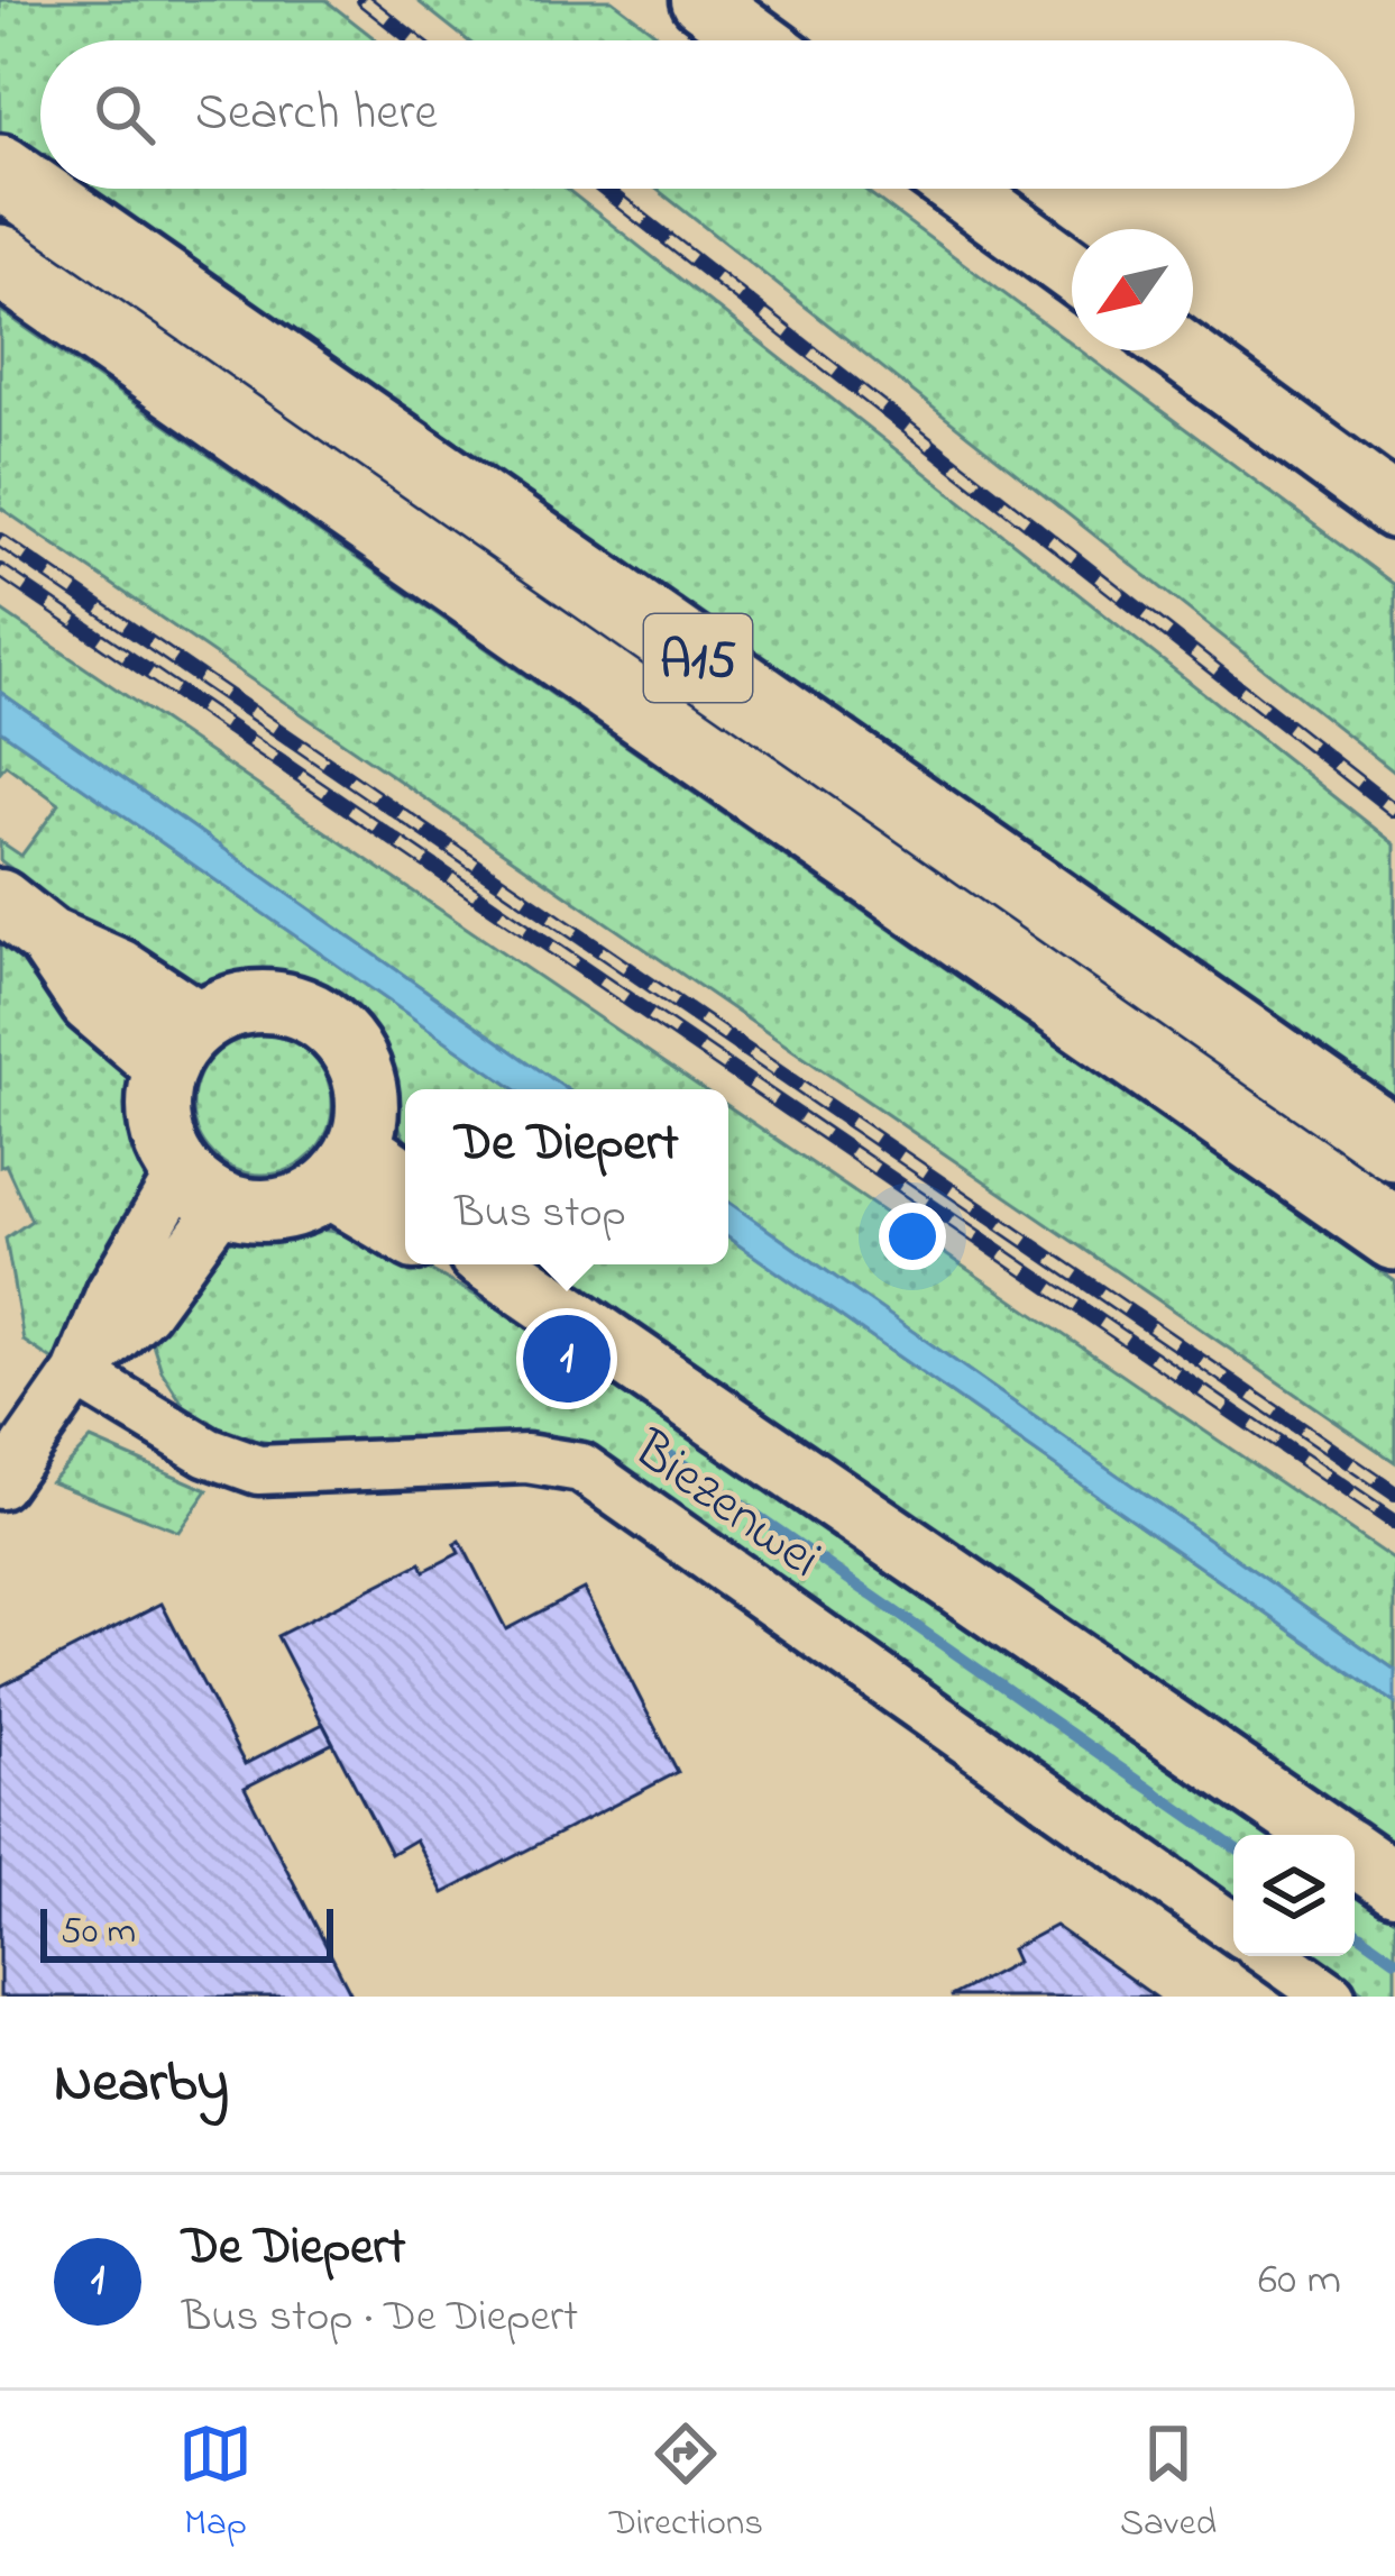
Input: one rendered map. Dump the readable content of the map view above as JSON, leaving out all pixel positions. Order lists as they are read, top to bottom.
{
  "streets": {
    "highway": ["A15"],
    "street": ["Biezenwei"]
  },
  "scale_bar": "50 m",
  "north": "bottom left",
  "page": {
    "search": "Search here",
    "popup": ["De Diepert", "Bus stop"],
    "pins": "1",
    "scale": "50 m",
    "heading": "Nearby",
    "list": [
      {
        "mark": "1",
        "name": "De Diepert",
        "note": "Bus stop · De Diepert",
        "value": "60 m"
      }
    ],
    "nav": ["Map", "Directions", "Saved"]
  }
}
